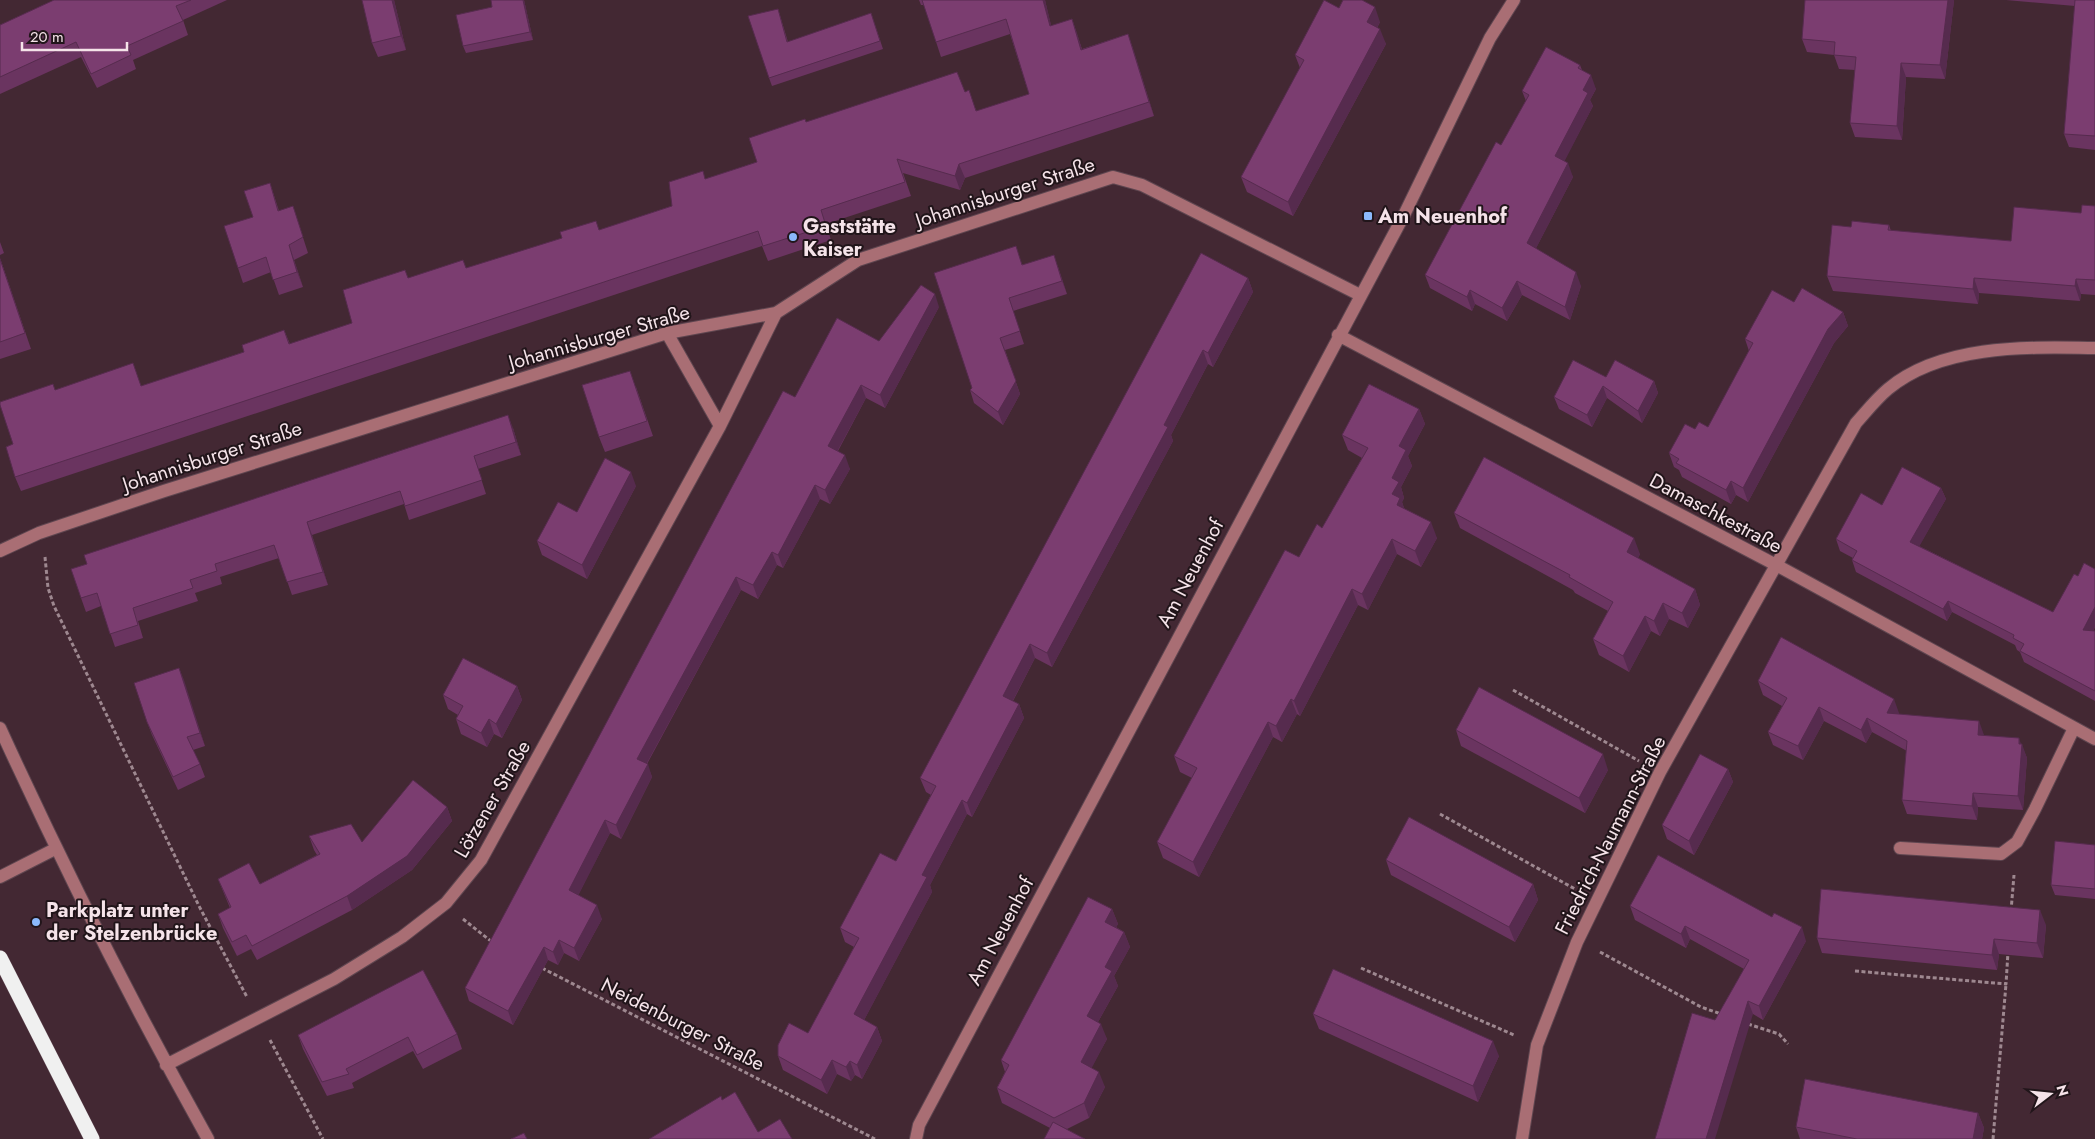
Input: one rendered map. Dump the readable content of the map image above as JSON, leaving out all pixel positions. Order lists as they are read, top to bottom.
{
  "streets": {
    "street": [
      "Johannisburger Straße",
      "Damaschkestraße",
      "Am Neuenhof",
      "Lötzener Straße",
      "Friedrich-Naumann-Straße"
    ],
    "path": ["Neidenburger Straße"]
  },
  "crossings": [
    ["Johannisburger Straße", "Am Neuenhof"],
    ["Johannisburger Straße", "Lötzener Straße"],
    ["Damaschkestraße", "Am Neuenhof"],
    ["Damaschkestraße", "Friedrich-Naumann-Straße"]
  ],
  "places": {
    "transit": ["Am Neuenhof"],
    "other": ["Gaststätte Kaiser", "Parkplatz unter der Stelzenbrücke"]
  },
  "scale_bar": "20 m",
  "north": "right"
}
